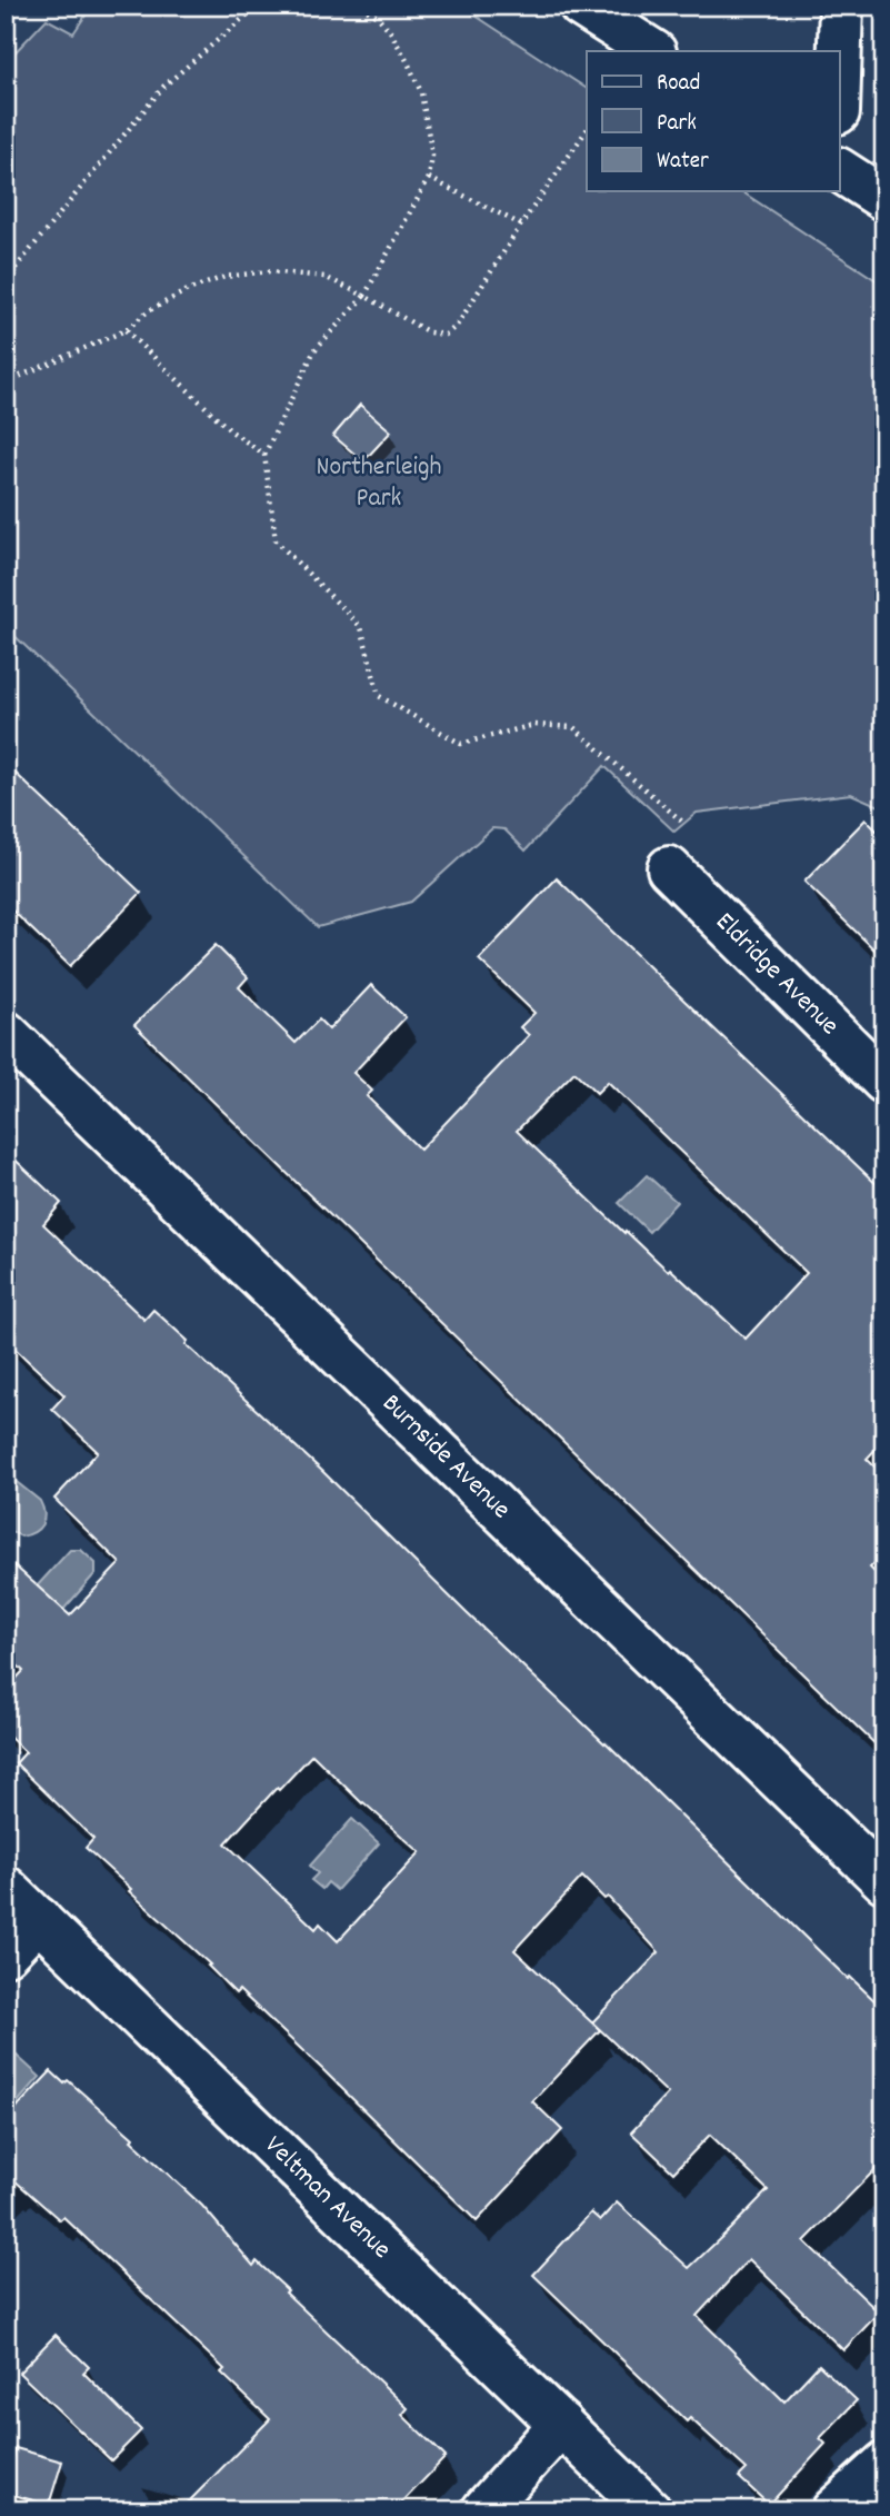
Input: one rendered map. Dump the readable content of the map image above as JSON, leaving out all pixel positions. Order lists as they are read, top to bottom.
{
  "streets": {
    "street": ["Eldridge Avenue", "Burnside Avenue", "Veltman Avenue"]
  },
  "parks": ["Northerleigh Park"],
  "legend": ["Road", "Park", "Water"]
}
